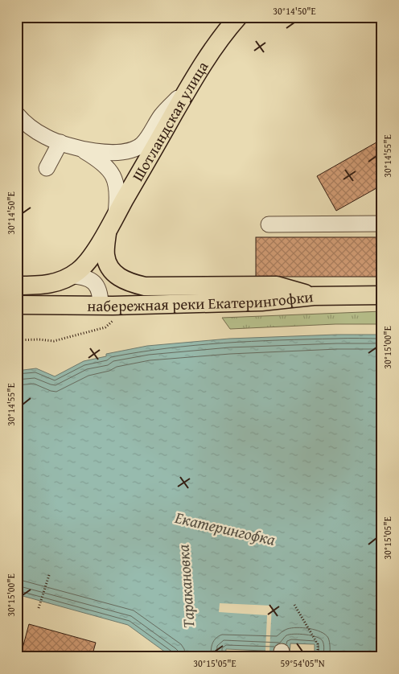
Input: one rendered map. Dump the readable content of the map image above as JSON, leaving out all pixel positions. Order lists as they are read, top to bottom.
{
  "streets": {
    "main road": ["Шотландская улица", "набережная реки Екатерингофки"]
  },
  "water": ["Екатерингофка", "Таракановка"],
  "coordinates": [
    "30°14'50\"E",
    "30°14'55\"E",
    "30°15'00\"E",
    "30°15'05\"E",
    "59°54'05\"N"
  ]
}
